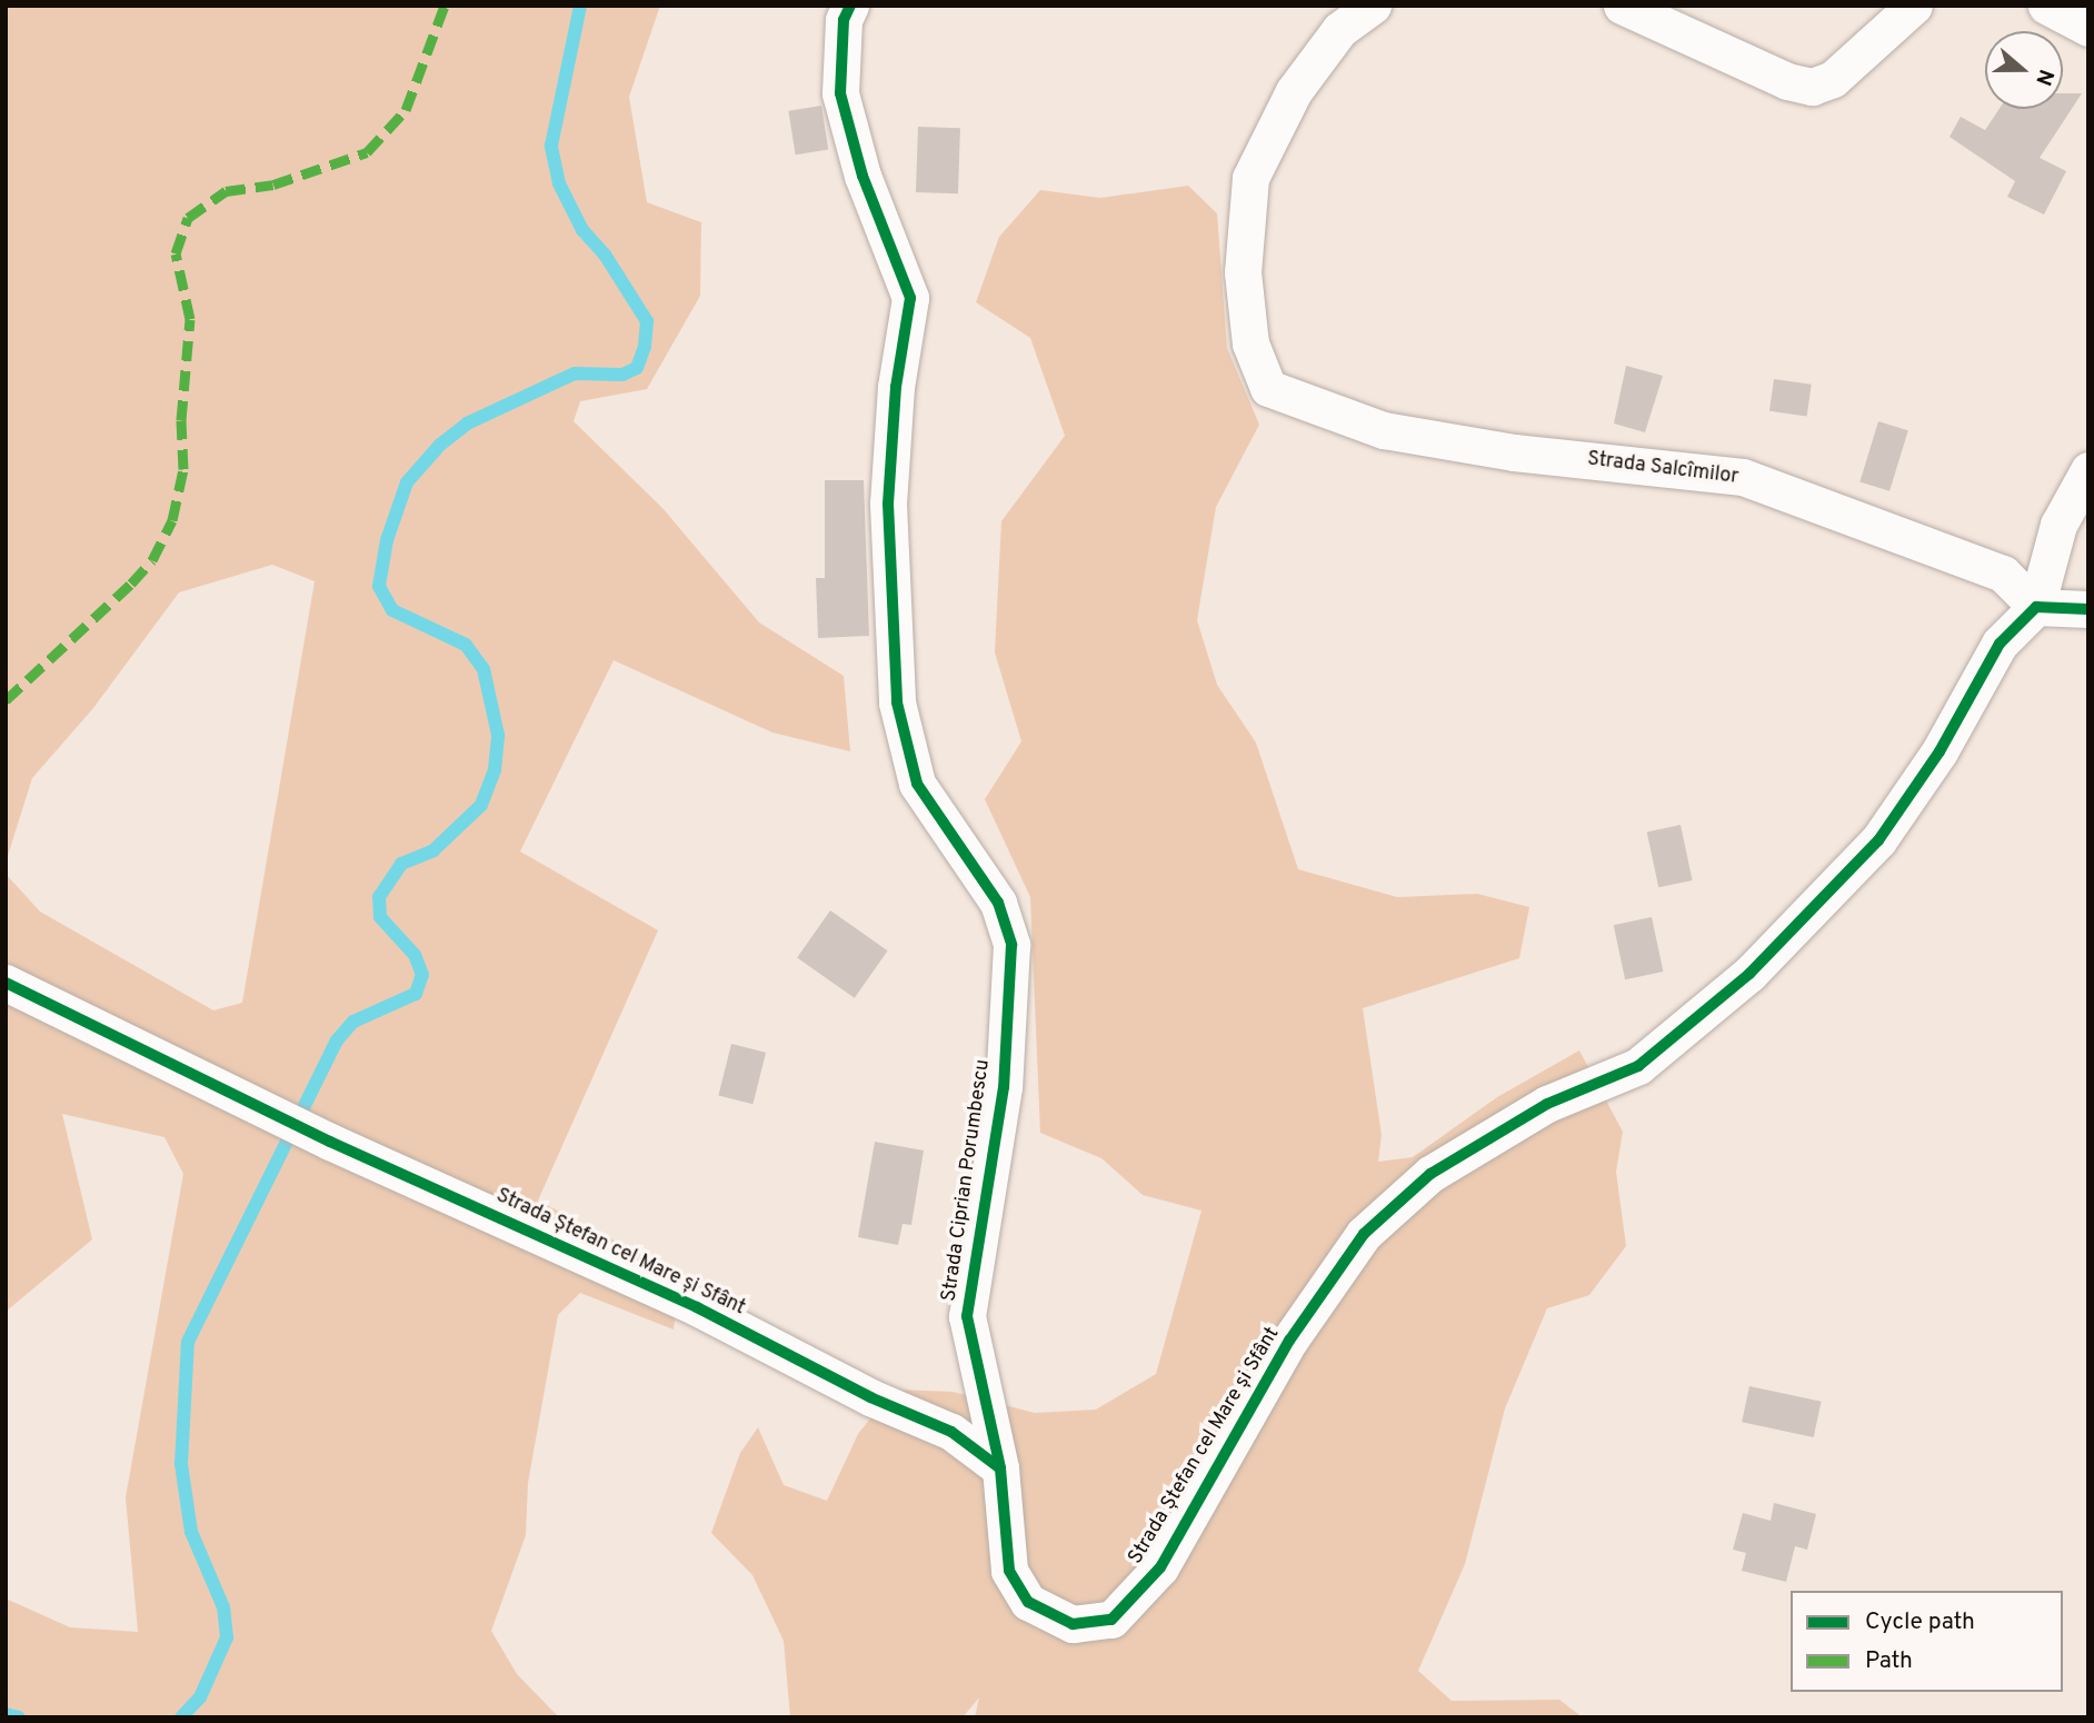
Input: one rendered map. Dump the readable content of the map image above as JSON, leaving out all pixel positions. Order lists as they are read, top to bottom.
{
  "streets": {
    "street": ["Strada Salcîmilor", "Strada Ciprian Porumbescu", "Strada Ștefan cel Mare și Sfânt"]
  },
  "crossings": [
    ["Strada Salcîmilor", "Strada Ștefan cel Mare și Sfânt"],
    ["Strada Ciprian Porumbescu", "Strada Ștefan cel Mare și Sfânt"]
  ],
  "legend": ["Cycle path", "Path"],
  "north": "right"
}
